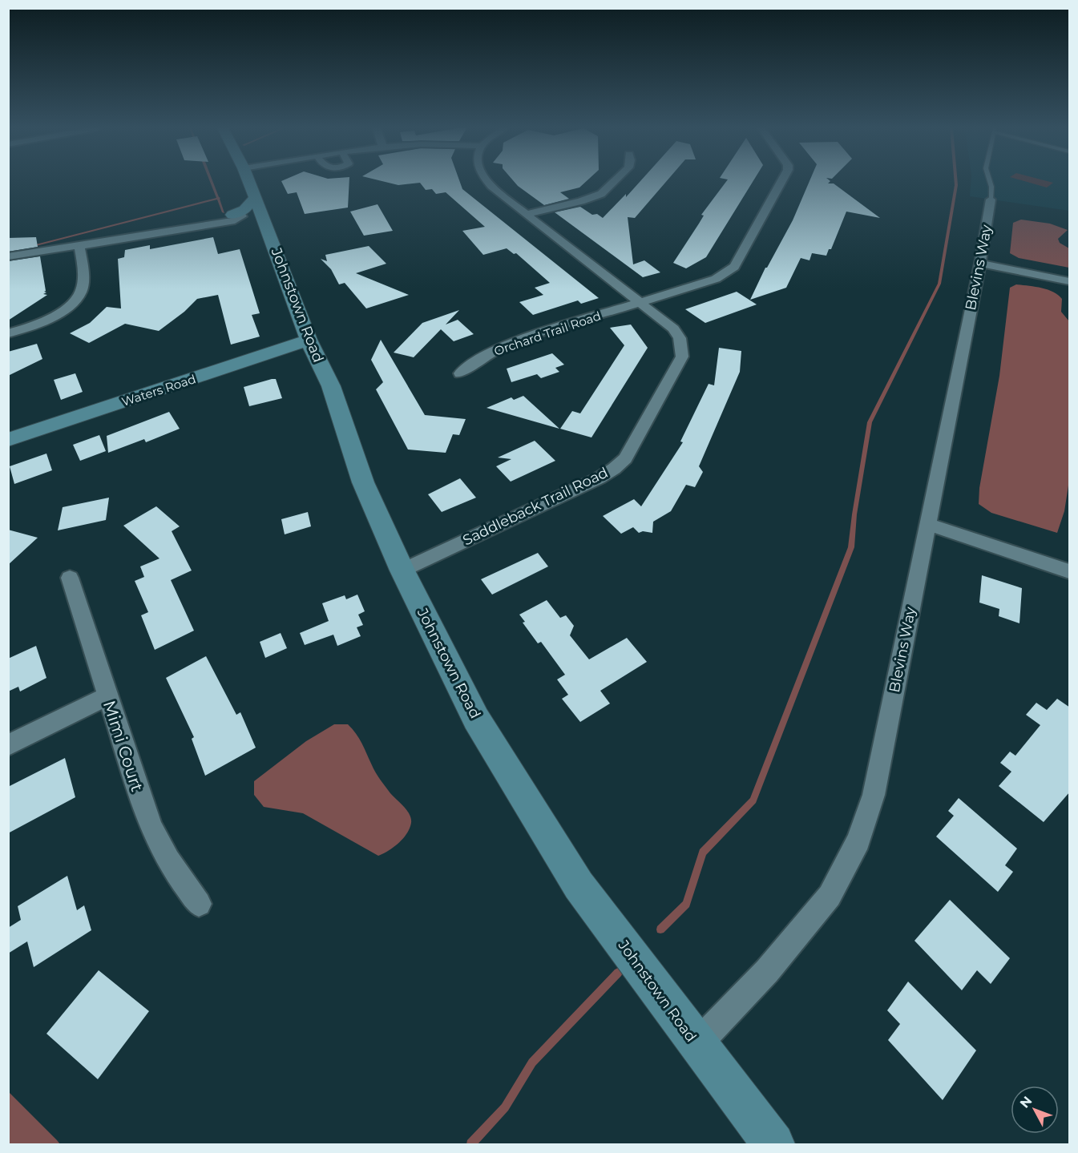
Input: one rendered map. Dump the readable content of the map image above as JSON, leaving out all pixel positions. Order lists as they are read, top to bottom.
{
  "streets": {
    "main road": ["Johnstown Road", "Waters Road"],
    "street": [
      "Blevins Way",
      "Orchard Trail Road",
      "Saddleback Trail Road",
      "Mimi Court"
    ]
  },
  "crossings": [
    ["Blevins Way", "Johnstown Road"],
    ["Johnstown Road", "Waters Road"],
    ["Johnstown Road", "Saddleback Trail Road"],
    ["Orchard Trail Road", "Saddleback Trail Road"]
  ],
  "north": "top left"
}
